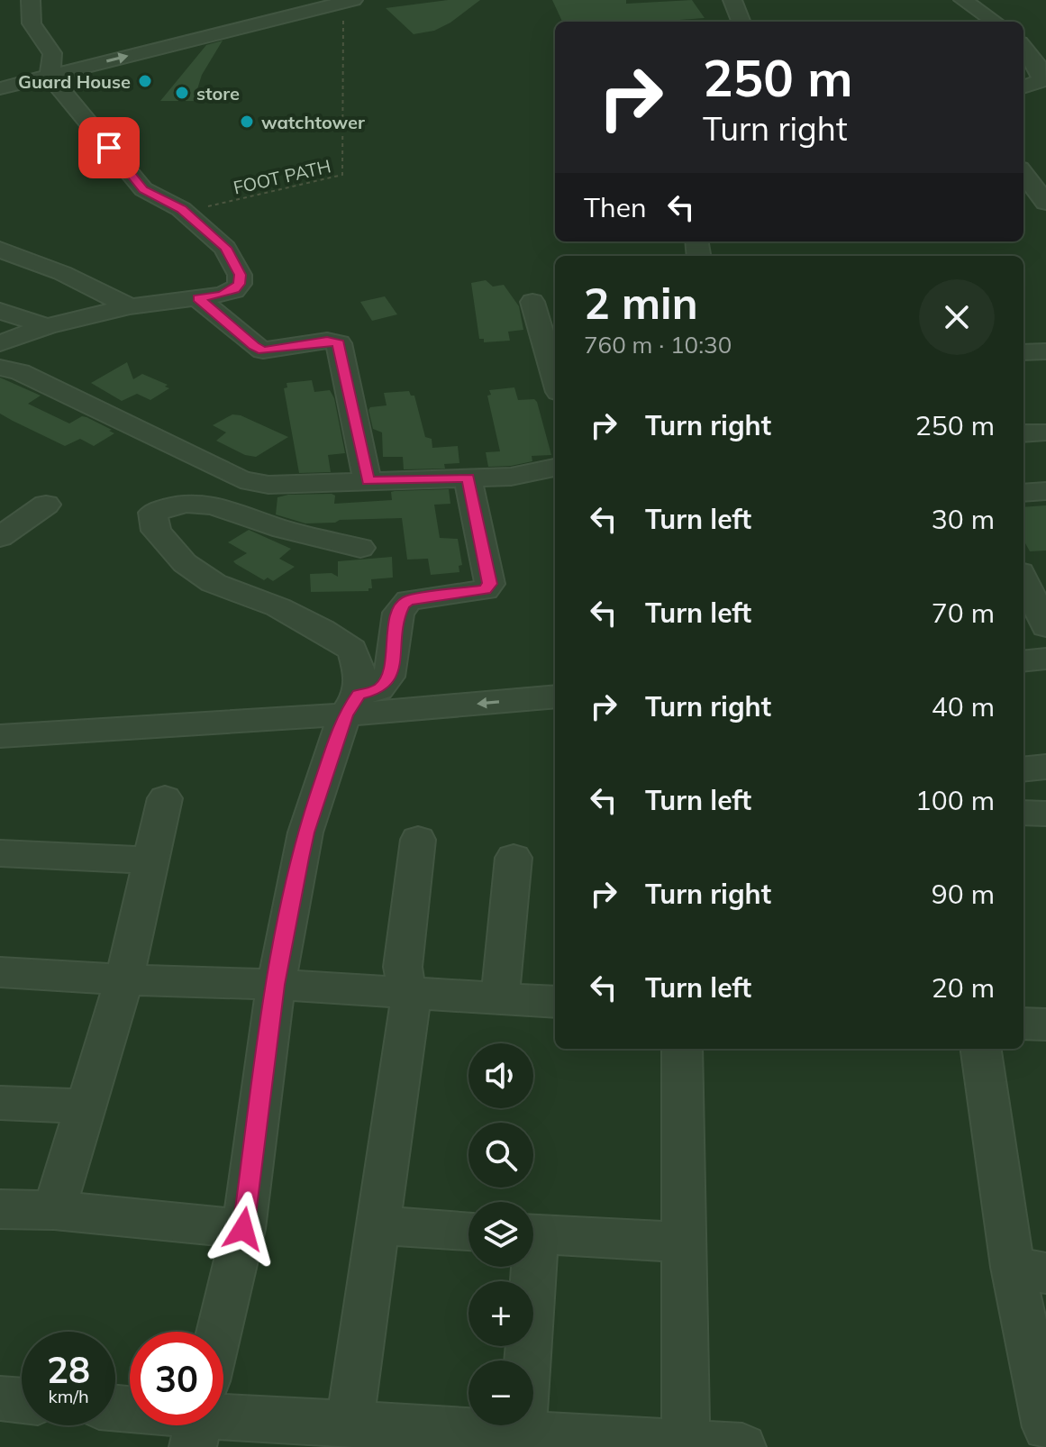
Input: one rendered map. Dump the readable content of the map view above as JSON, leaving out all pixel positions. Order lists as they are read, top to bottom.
{
  "streets": {
    "path": ["FOOT PATH"]
  },
  "places": ["Guard House", "store", "watchtower"],
  "page": {
    "turn": ["250 m", "Turn right"],
    "then": "Then",
    "heading": ["2 min", "760 m · 10:30"],
    "list": [
      {
        "name": "Turn right",
        "value": "250 m"
      },
      {
        "name": "Turn left",
        "value": "30 m"
      },
      {
        "name": "Turn left",
        "value": "70 m"
      },
      {
        "name": "Turn right",
        "value": "40 m"
      },
      {
        "name": "Turn left",
        "value": "100 m"
      },
      {
        "name": "Turn right",
        "value": "90 m"
      },
      {
        "name": "Turn left",
        "value": "20 m"
      }
    ],
    "map_buttons": ["+", "−"],
    "speed": "28 km/h",
    "limit": "30"
  }
}
